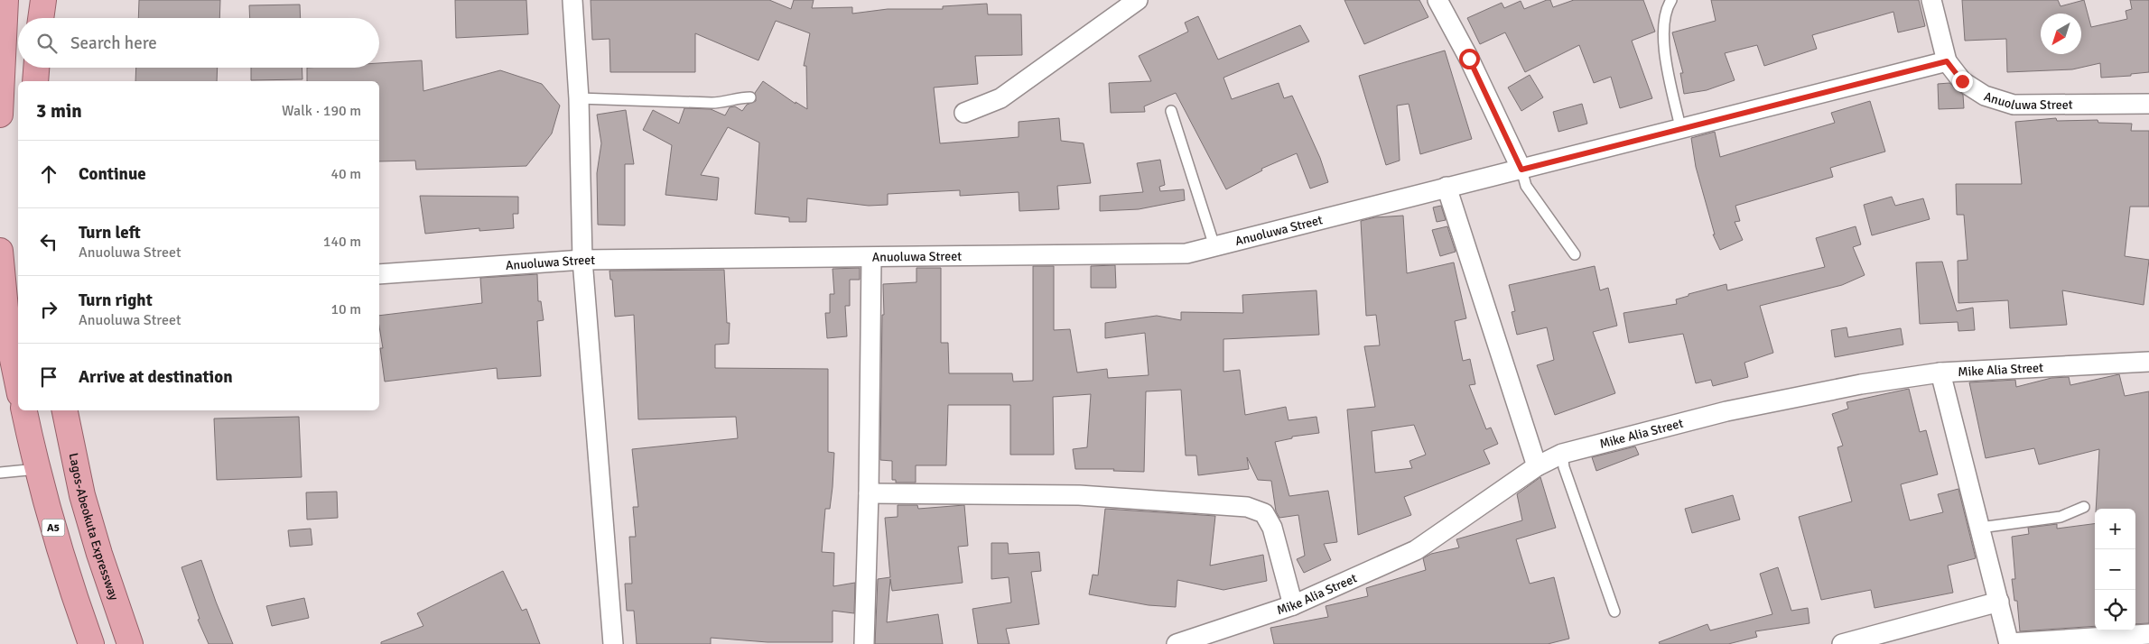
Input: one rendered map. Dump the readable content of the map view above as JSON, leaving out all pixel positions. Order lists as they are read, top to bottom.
{
  "streets": {
    "highway": ["Lagos-Abeokuta Expressway", "A5"],
    "street": ["Anuoluwa Street", "Mike Alia Street"]
  },
  "north": "bottom left",
  "page": {
    "search": "Search here",
    "heading": ["3 min", "Walk · 190 m"],
    "list": [
      ["Continue", "40 m"],
      ["Turn left", "Anuoluwa Street", "140 m"],
      ["Turn right", "Anuoluwa Street", "10 m"],
      "Arrive at destination"
    ],
    "map_buttons": ["+", "−"]
  }
}
